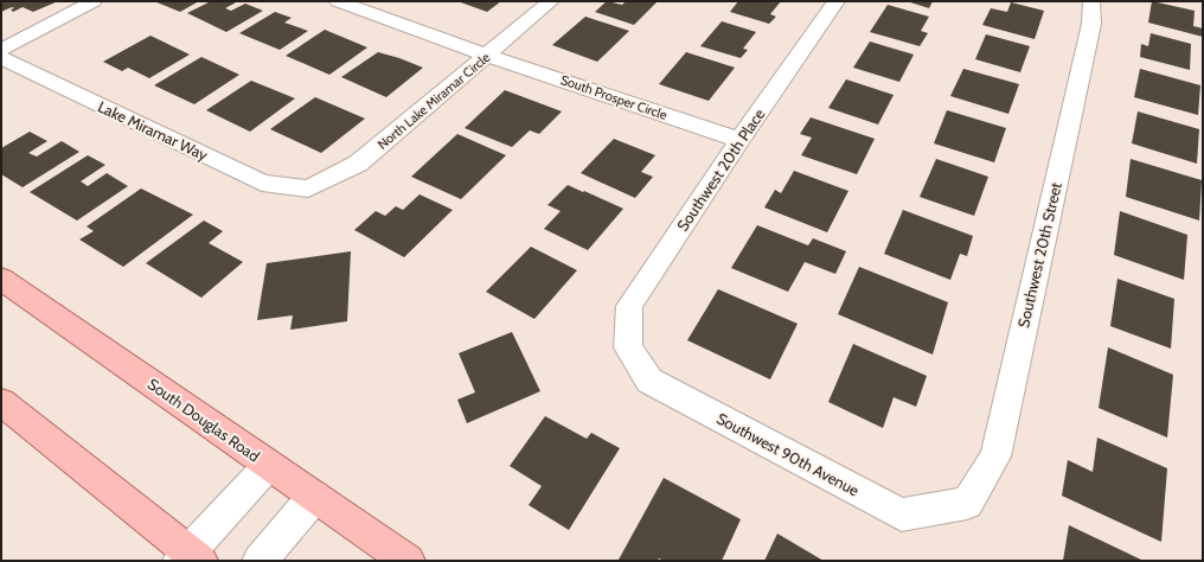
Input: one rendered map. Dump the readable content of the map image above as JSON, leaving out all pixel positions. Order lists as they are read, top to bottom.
{
  "streets": {
    "main road": ["South Douglas Road"],
    "street": [
      "South Prosper Circle",
      "North Lake Miramar Circle",
      "Lake Miramar Way",
      "Southwest 20th Place",
      "Southwest 20th Street",
      "Southwest 90th Avenue"
    ]
  },
  "crossings": [
    ["South Prosper Circle", "North Lake Miramar Circle"],
    ["South Prosper Circle", "Southwest 20th Place"],
    ["North Lake Miramar Circle", "Lake Miramar Way"],
    ["Southwest 20th Place", "Southwest 90th Avenue"],
    ["Southwest 20th Street", "Southwest 90th Avenue"]
  ]
}
